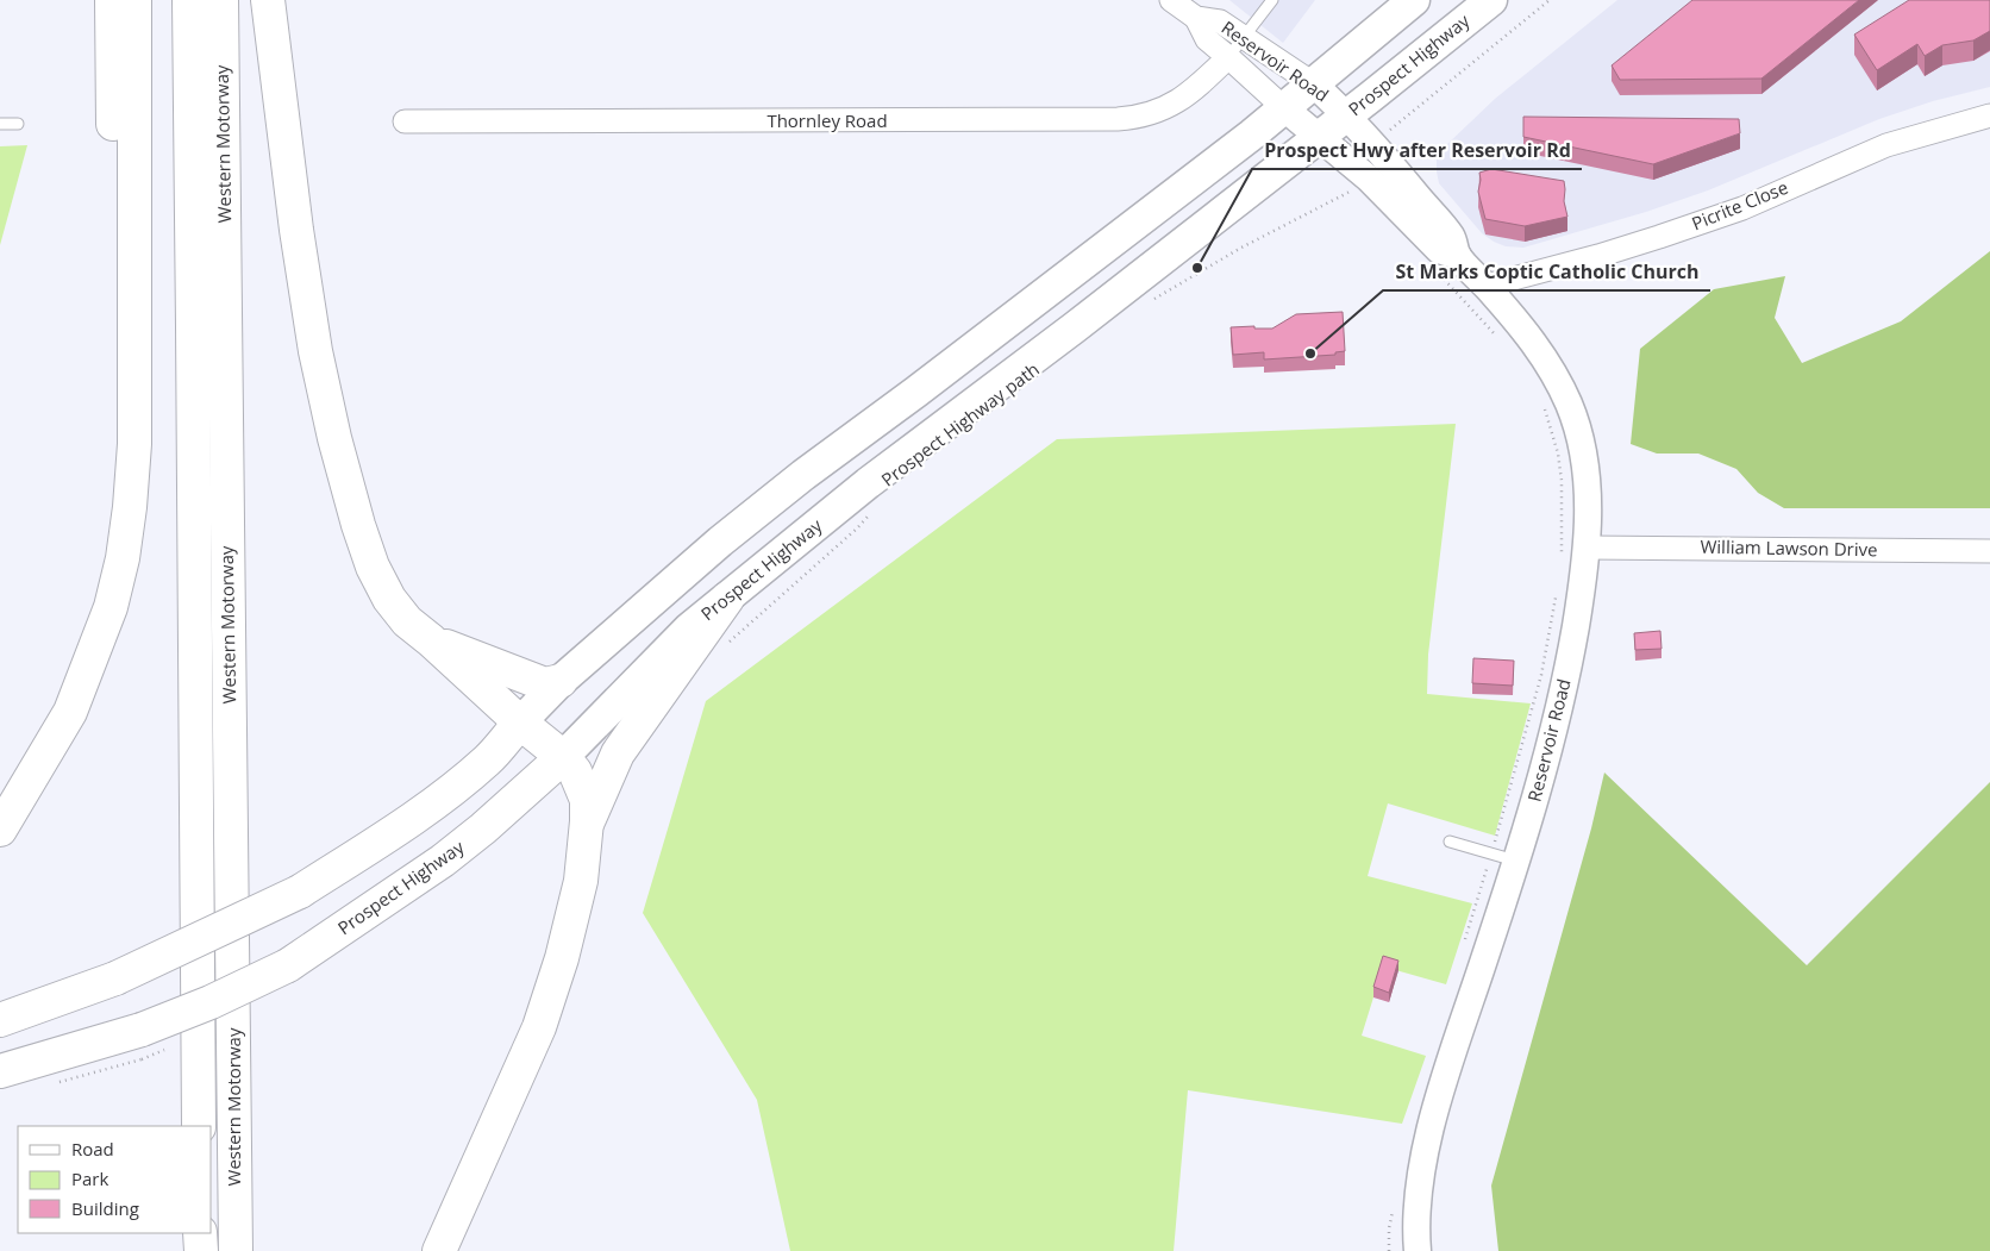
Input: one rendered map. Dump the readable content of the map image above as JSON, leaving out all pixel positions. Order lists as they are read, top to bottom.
{
  "streets": {
    "main road": ["Prospect Highway", "Western Motorway"],
    "street": [
      "Reservoir Road",
      "Thornley Road",
      "Picrite Close",
      "William Lawson Drive"
    ]
  },
  "crossings": [
    ["Reservoir Road", "Prospect Highway"],
    ["Reservoir Road", "Thornley Road"],
    ["Reservoir Road", "Picrite Close"],
    ["Reservoir Road", "William Lawson Drive"]
  ],
  "places": ["Prospect Hwy after Reservoir Rd", "St Marks Coptic Catholic Church"],
  "legend": ["Road", "Park", "Building"]
}
